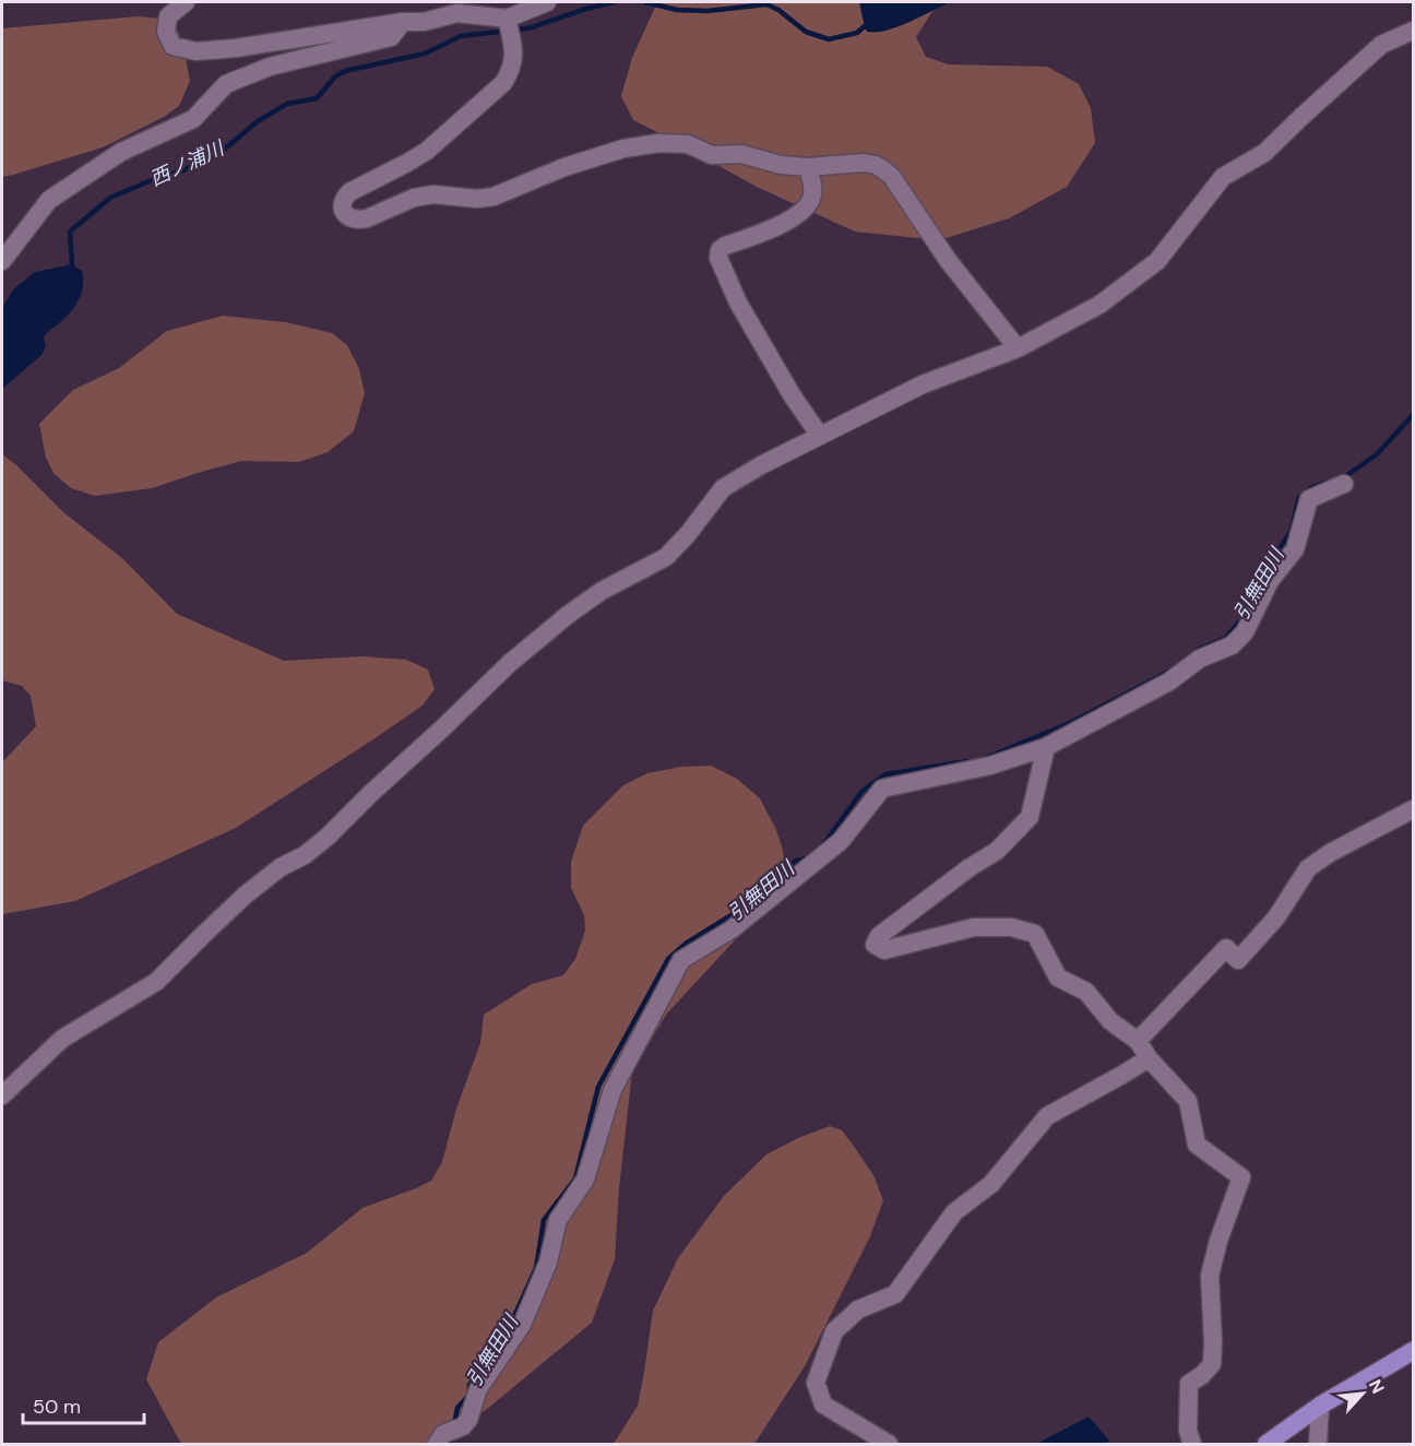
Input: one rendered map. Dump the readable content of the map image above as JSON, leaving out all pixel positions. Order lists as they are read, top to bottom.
{
  "water": ["西ノ浦川", "引無田川"],
  "scale_bar": "50 m",
  "north": "top right"
}
